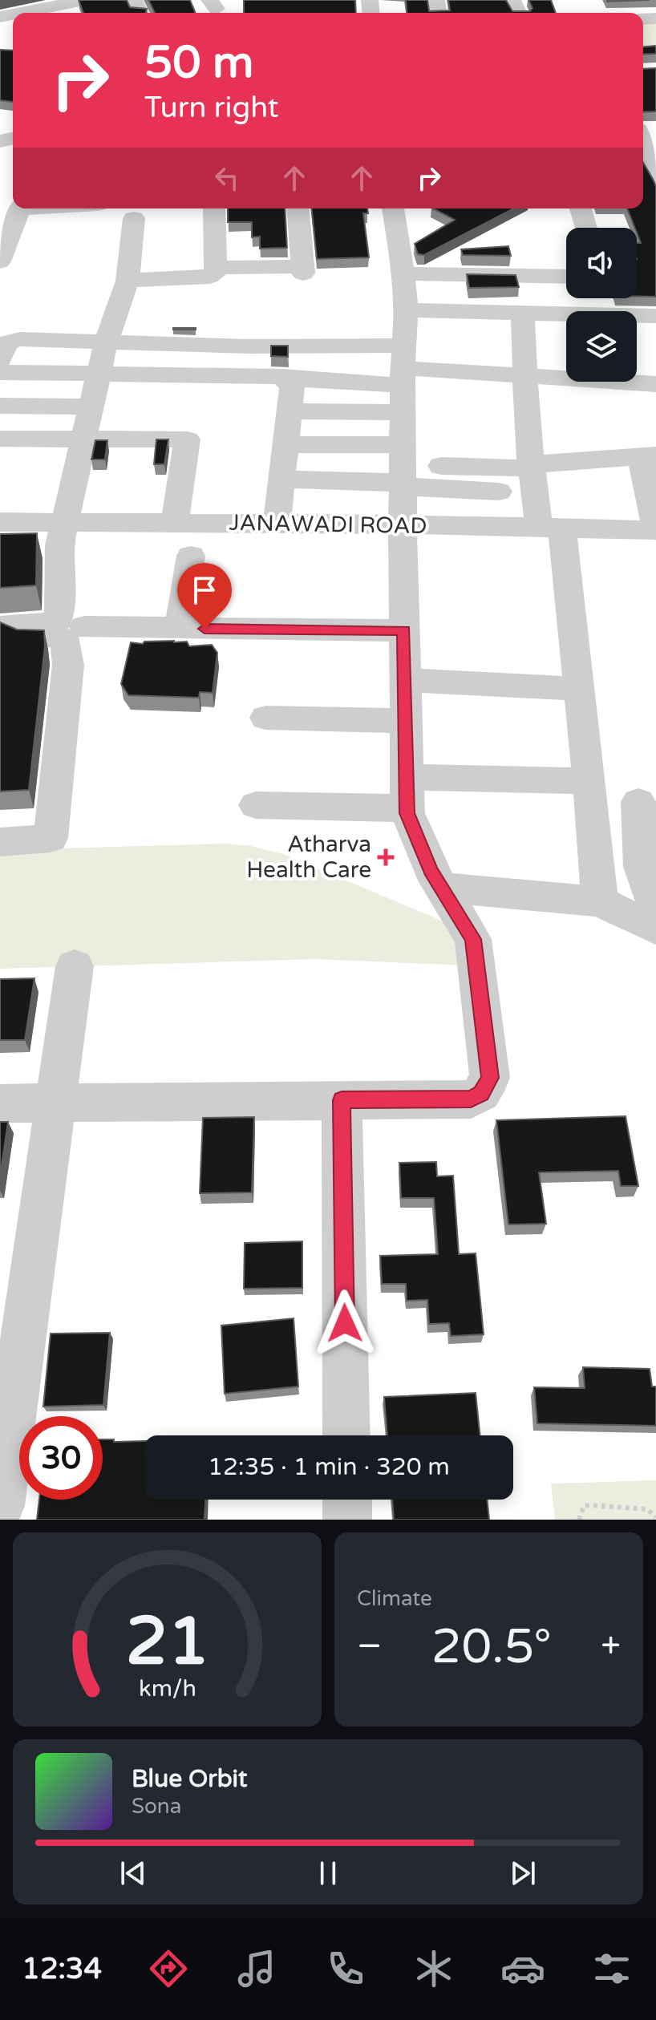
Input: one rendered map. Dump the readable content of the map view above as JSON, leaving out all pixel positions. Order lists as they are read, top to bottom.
{
  "streets": {
    "street": ["JANAWADI ROAD"]
  },
  "places": {
    "health": ["Atharva Health Care"]
  },
  "page": {
    "turn": ["50 m", "Turn right"],
    "limit": "30",
    "trip": "12:35 · 1 min · 320 m",
    "tile": "Climate",
    "heat": ["−", "20.5°", "+"],
    "song": ["Blue Orbit", "Sona"],
    "tabs": "12:34",
    "gauge": ["21", "km/h"]
  }
}
